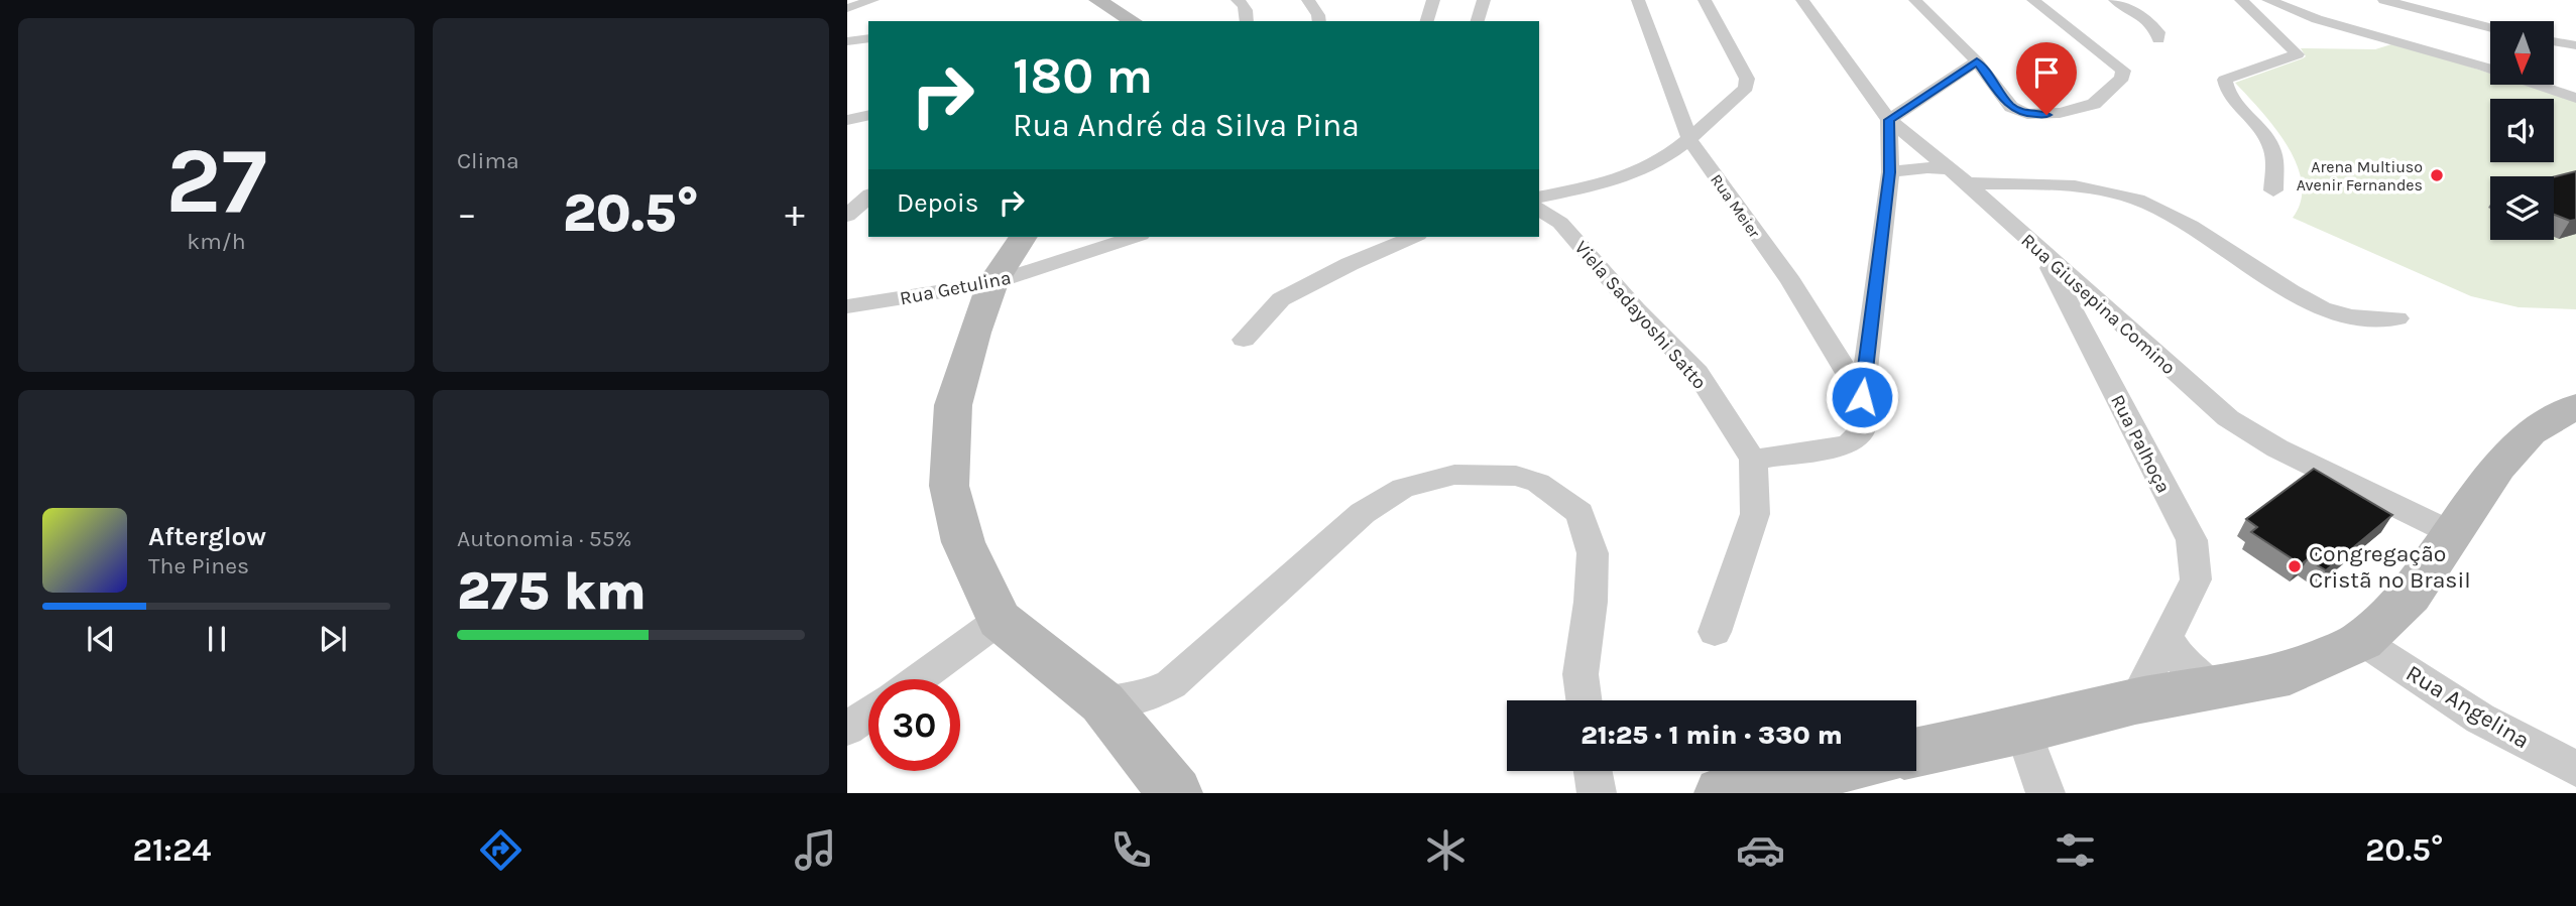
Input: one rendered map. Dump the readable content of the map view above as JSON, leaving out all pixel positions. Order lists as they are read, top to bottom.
{
  "streets": {
    "street": [
      "Rua Meier",
      "Rua Getulina",
      "Rua Giusepina Comino",
      "Viela Sadayoshi Satto",
      "Rua Palhoça",
      "Rua Angelina"
    ]
  },
  "crossings": [
    ["Rua Giusepina Comino", "Rua Palhoça"]
  ],
  "places": ["Arena Multiuso Avenir Fernandes", "Congregação Cristã no Brasil"],
  "north": "bottom",
  "page": {
    "tile": [
      ["27", "km/h"],
      "Clima",
      ["Autonomia · 55%", "275 km"]
    ],
    "turn": ["180 m", "Rua André da Silva Pina"],
    "then": "Depois",
    "heat": ["−", "20.5°", "+"],
    "song": ["Afterglow", "The Pines"],
    "limit": "30",
    "trip": "21:25 · 1 min · 330 m",
    "tabs": ["21:24", "20.5°"]
  }
}
